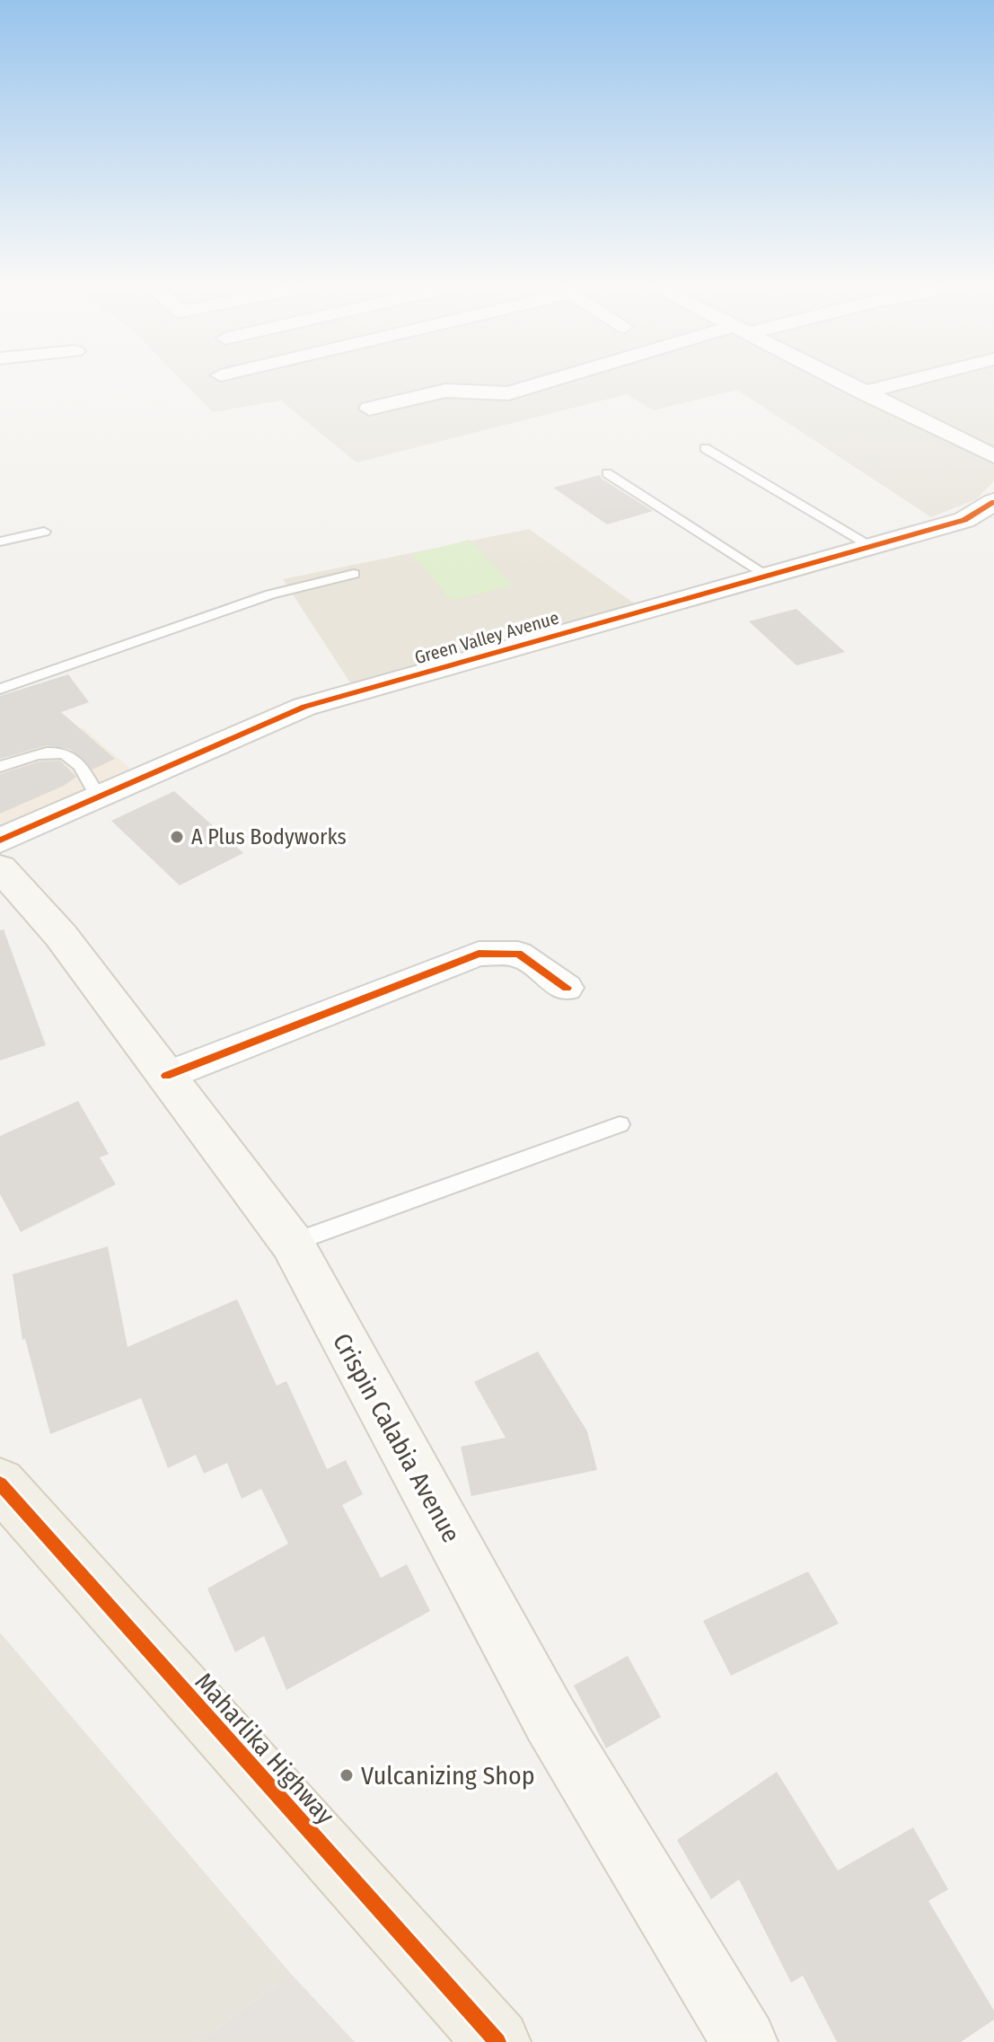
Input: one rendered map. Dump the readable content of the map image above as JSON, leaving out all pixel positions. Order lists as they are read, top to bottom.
{
  "streets": {
    "main road": ["Crispin Calabia Avenue", "Maharlika Highway"],
    "street": ["Green Valley Avenue"]
  },
  "places": ["A Plus Bodyworks", "Vulcanizing Shop"]
}
